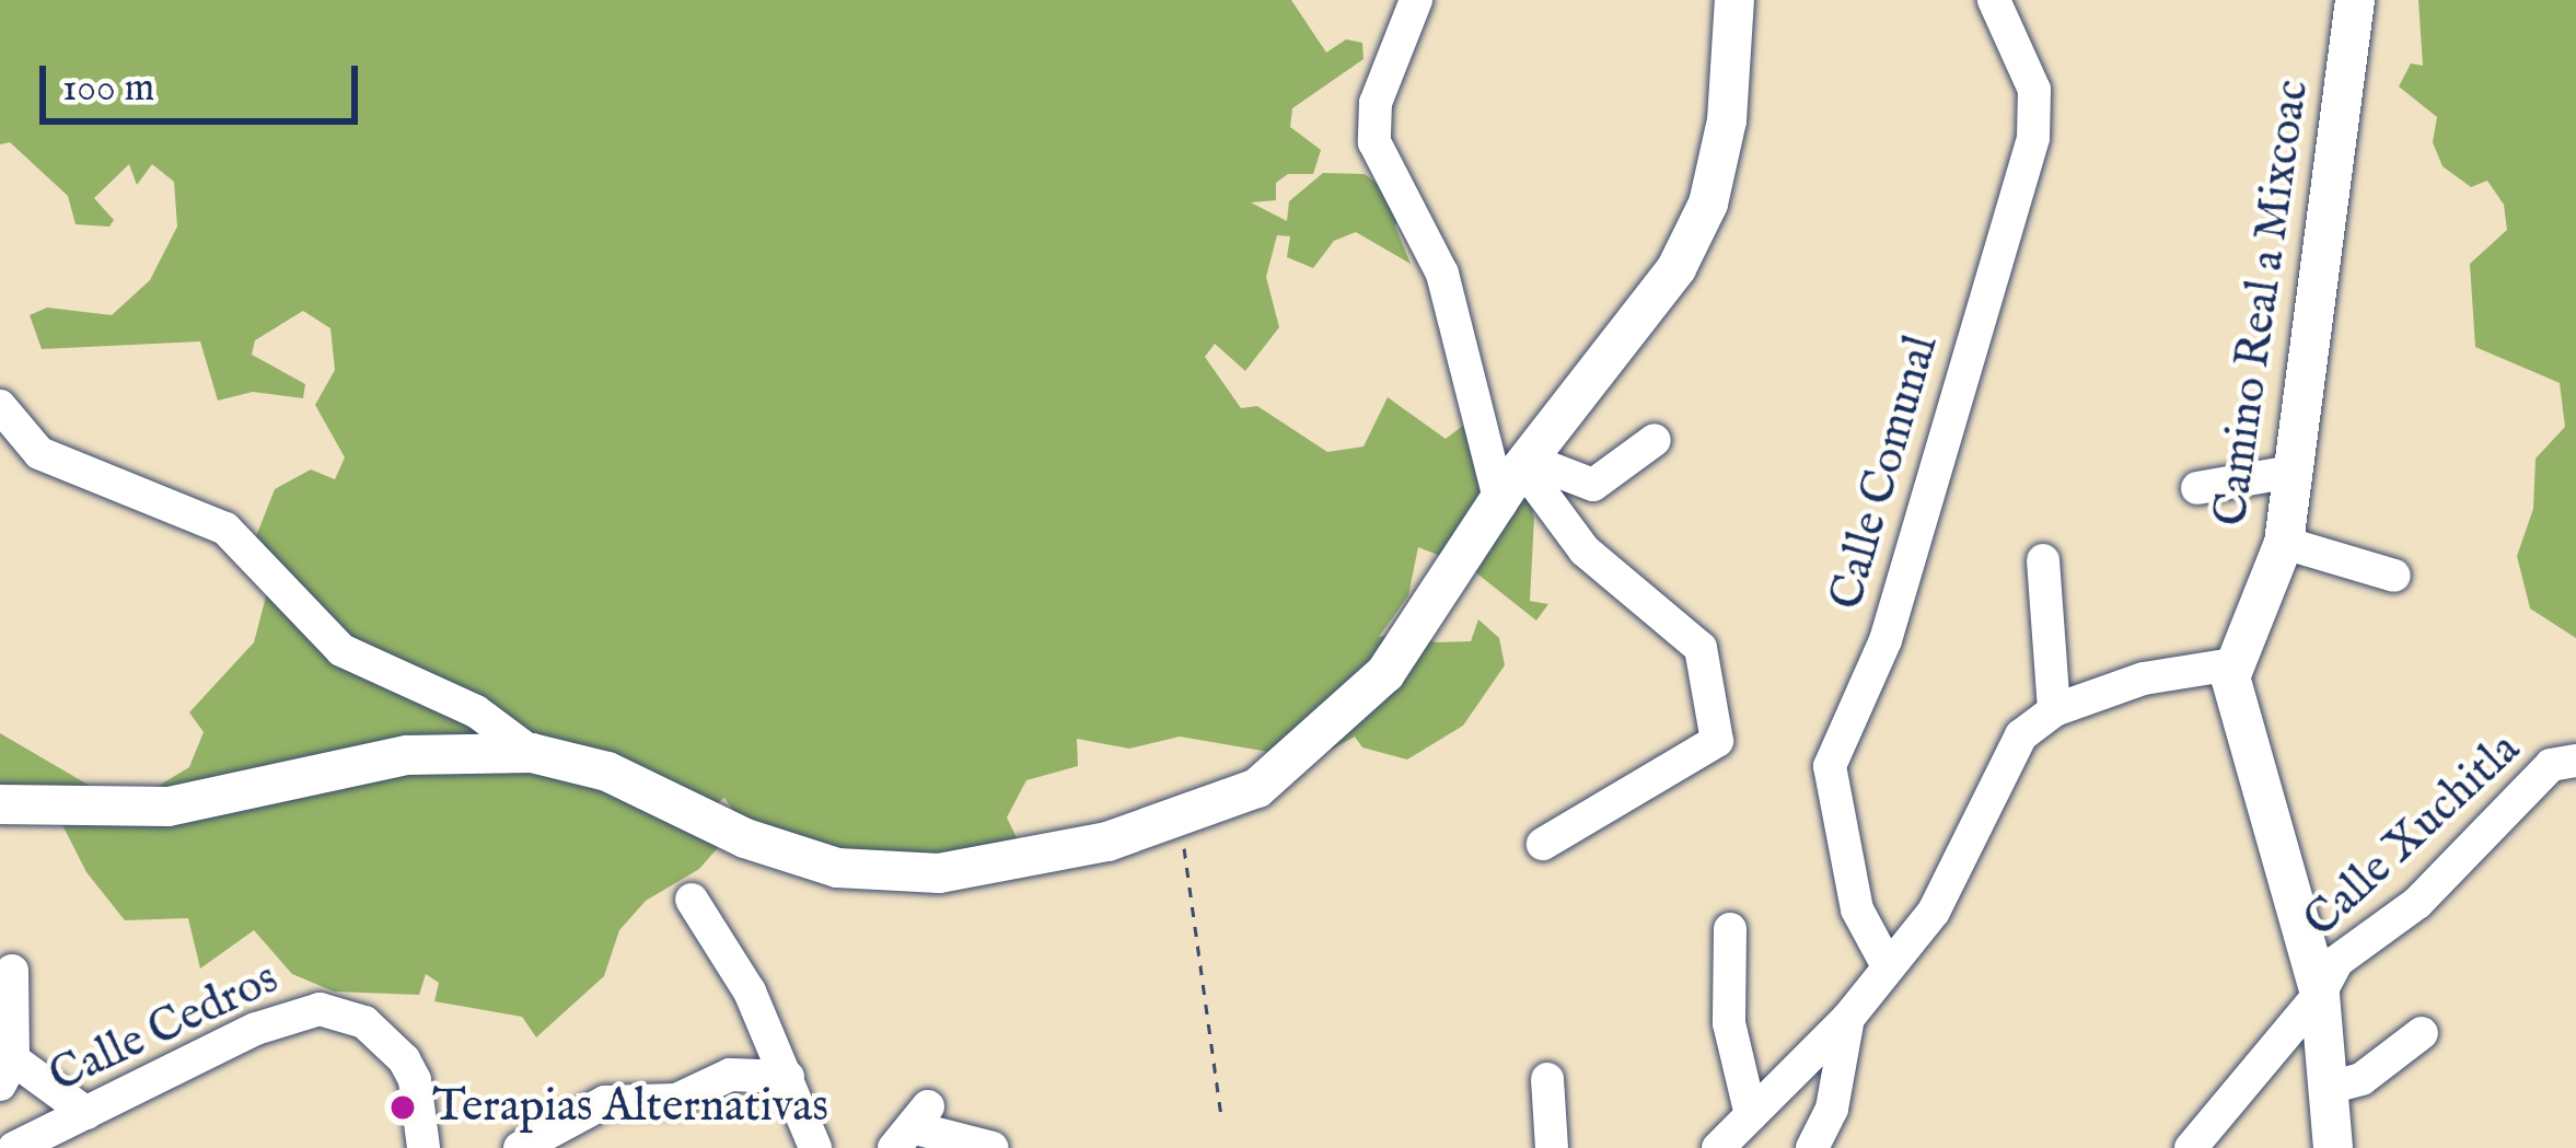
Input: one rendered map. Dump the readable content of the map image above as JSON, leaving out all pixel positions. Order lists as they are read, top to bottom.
{
  "streets": {
    "main road": ["Camino Real a Mixcoac"],
    "street": ["Calle Comunal", "Calle Xuchitla", "Calle Cedros"]
  },
  "places": ["Terapias Alternativas"],
  "scale_bar": "100 m"
}
